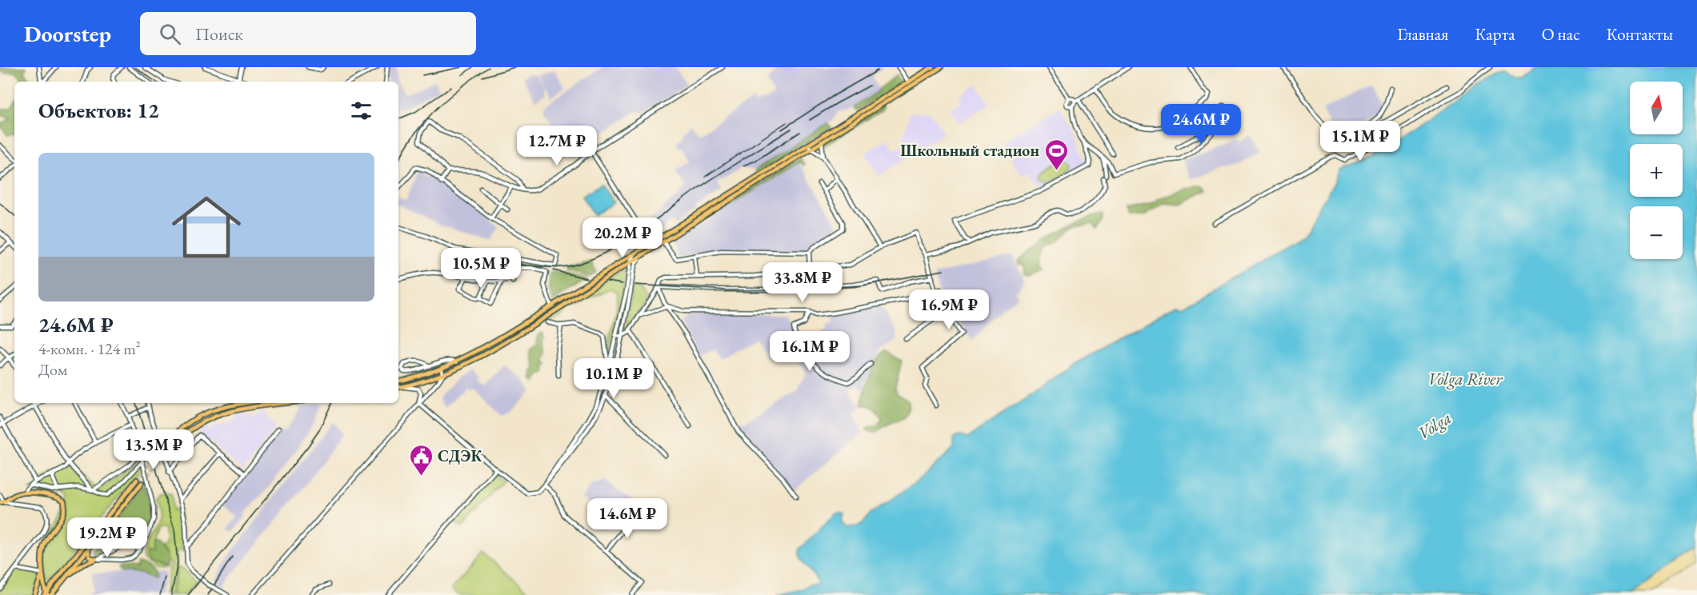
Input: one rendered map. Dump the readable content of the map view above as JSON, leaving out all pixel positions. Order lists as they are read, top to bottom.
{
  "water": ["Volga River", "Volga"],
  "places": {
    "sports": ["Школьный стадион"],
    "public building": ["СДЭК"]
  },
  "north": "top",
  "page": {
    "header": "Doorstep",
    "search": "Поиск",
    "nav": [
      "Главная",
      "Карта",
      "О нас",
      "Контакты"
    ],
    "map_buttons": ["+", "−"],
    "heading": "Объектов: 12",
    "price": [
      "24.6M ₽",
      "15.1M ₽",
      "12.7M ₽",
      "20.2M ₽",
      "10.5M ₽",
      "33.8M ₽",
      "16.9M ₽",
      "16.1M ₽",
      "10.1M ₽",
      "13.5M ₽",
      "14.6M ₽",
      "19.2M ₽"
    ],
    "list": [
      {
        "name": "24.6M ₽",
        "note": "4-комн. · 124 m² · Дом"
      }
    ]
  }
}
